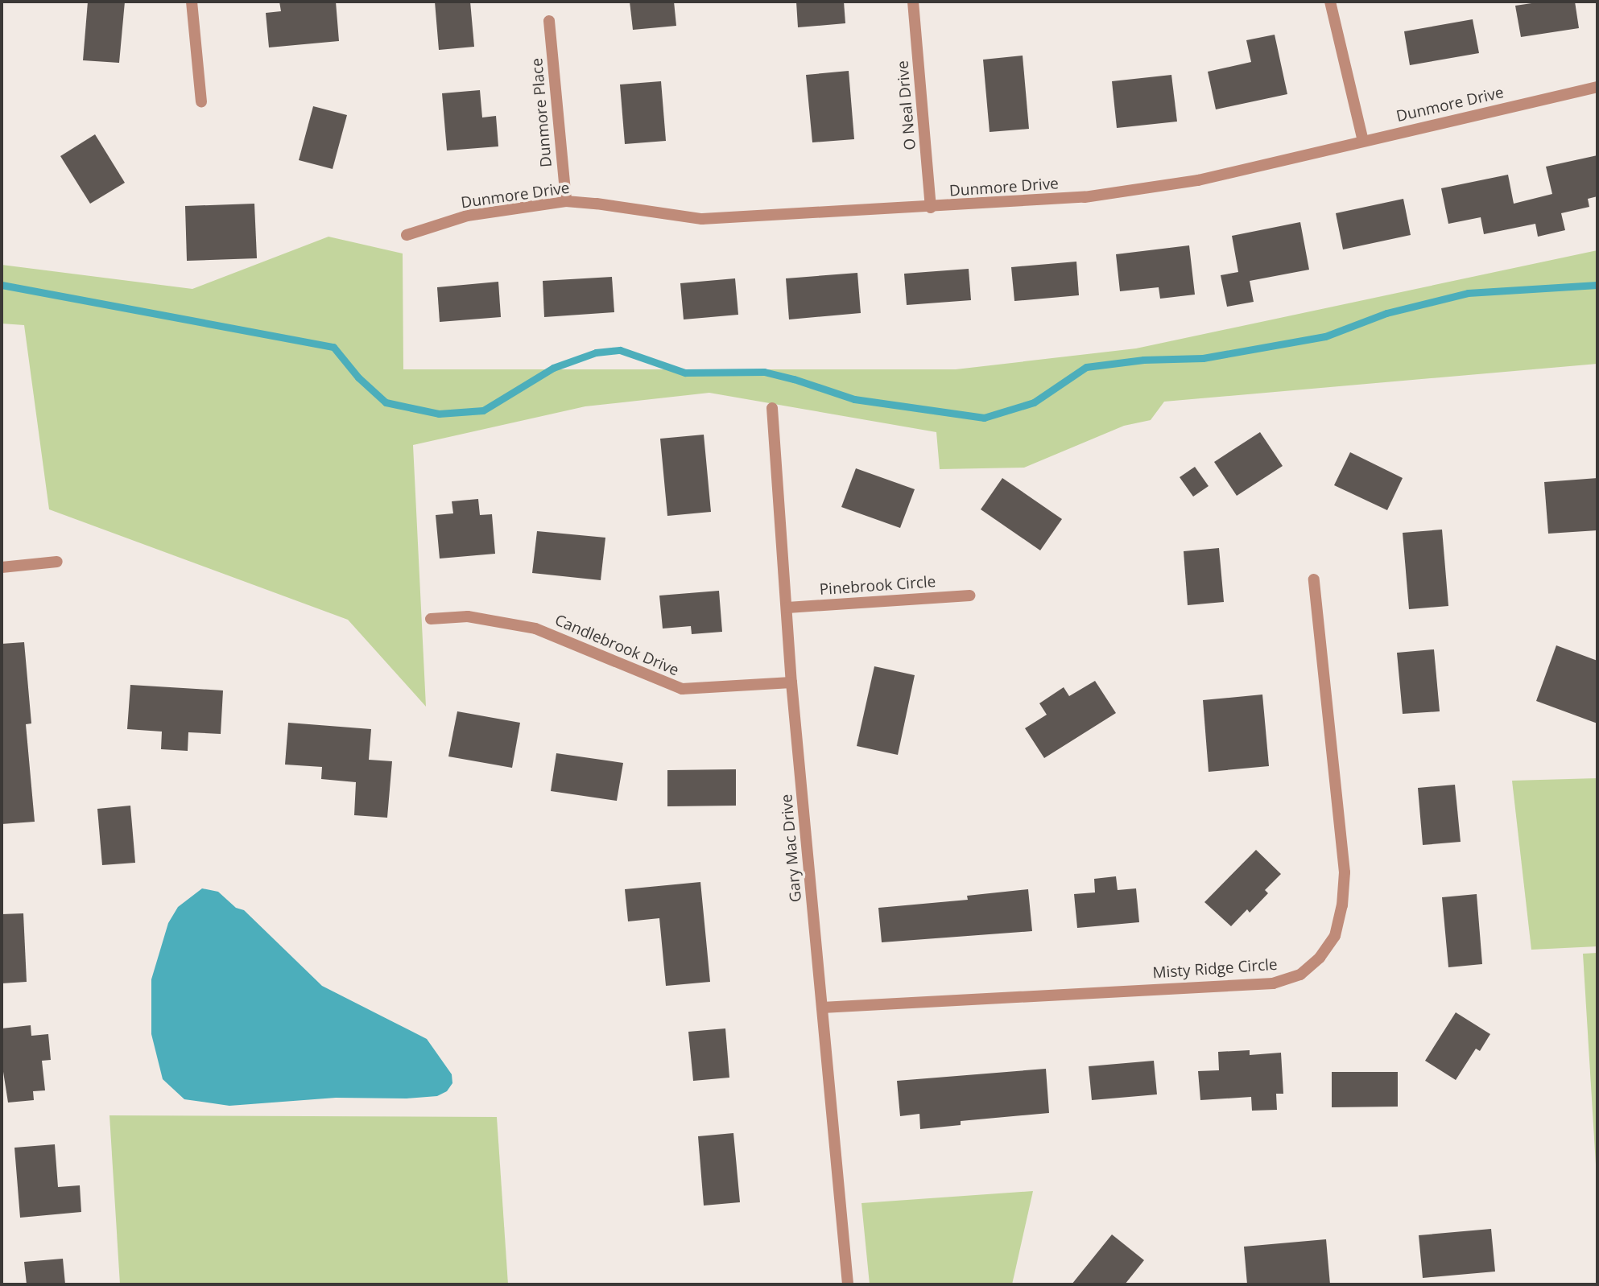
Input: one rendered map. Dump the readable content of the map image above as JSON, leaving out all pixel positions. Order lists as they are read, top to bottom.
{
  "streets": {
    "street": [
      "Dunmore Drive",
      "O Neal Drive",
      "Dunmore Place",
      "Pinebrook Circle",
      "Candlebrook Drive",
      "Gary Mac Drive",
      "Misty Ridge Circle"
    ]
  },
  "crossings": [
    ["Dunmore Drive", "O Neal Drive"],
    ["Dunmore Drive", "Dunmore Place"],
    ["Pinebrook Circle", "Gary Mac Drive"],
    ["Candlebrook Drive", "Gary Mac Drive"],
    ["Gary Mac Drive", "Misty Ridge Circle"]
  ]
}
